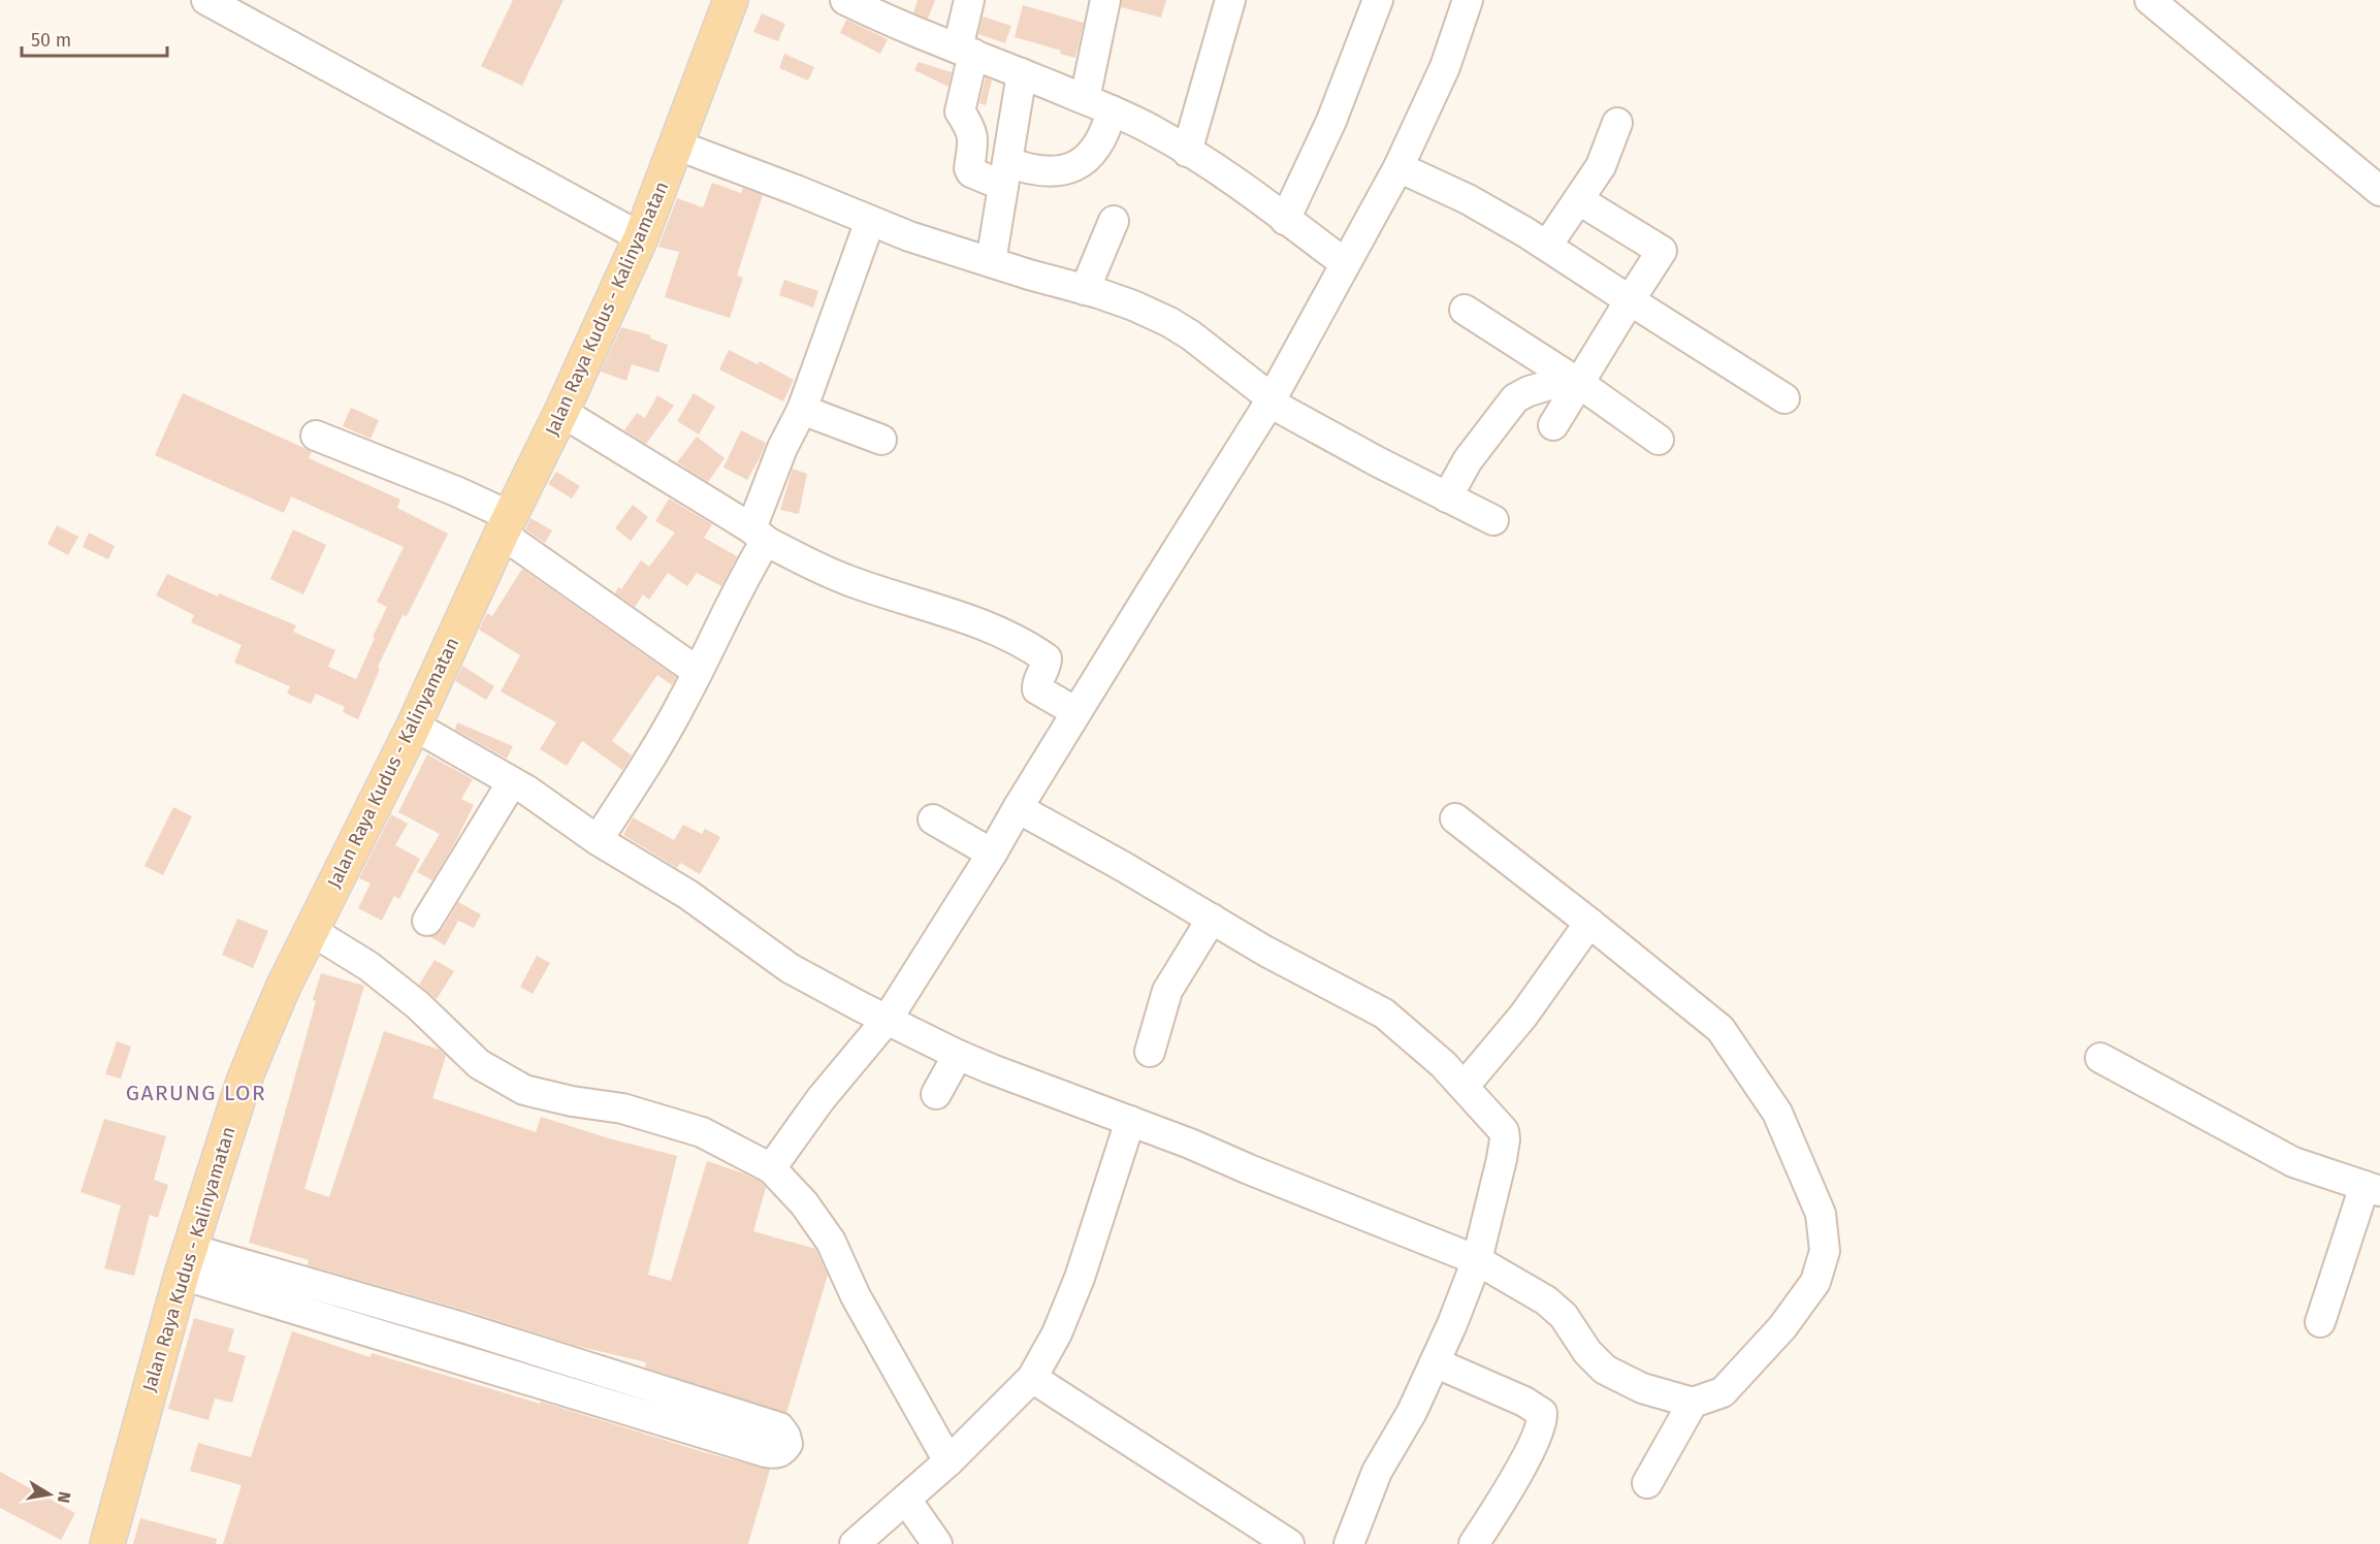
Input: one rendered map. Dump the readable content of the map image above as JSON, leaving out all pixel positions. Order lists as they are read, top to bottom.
{
  "streets": {
    "main road": ["Jalan Raya Kudus - Kalinyamatan"]
  },
  "districts": ["GARUNG LOR"],
  "scale_bar": "50 m",
  "north": "right"
}
